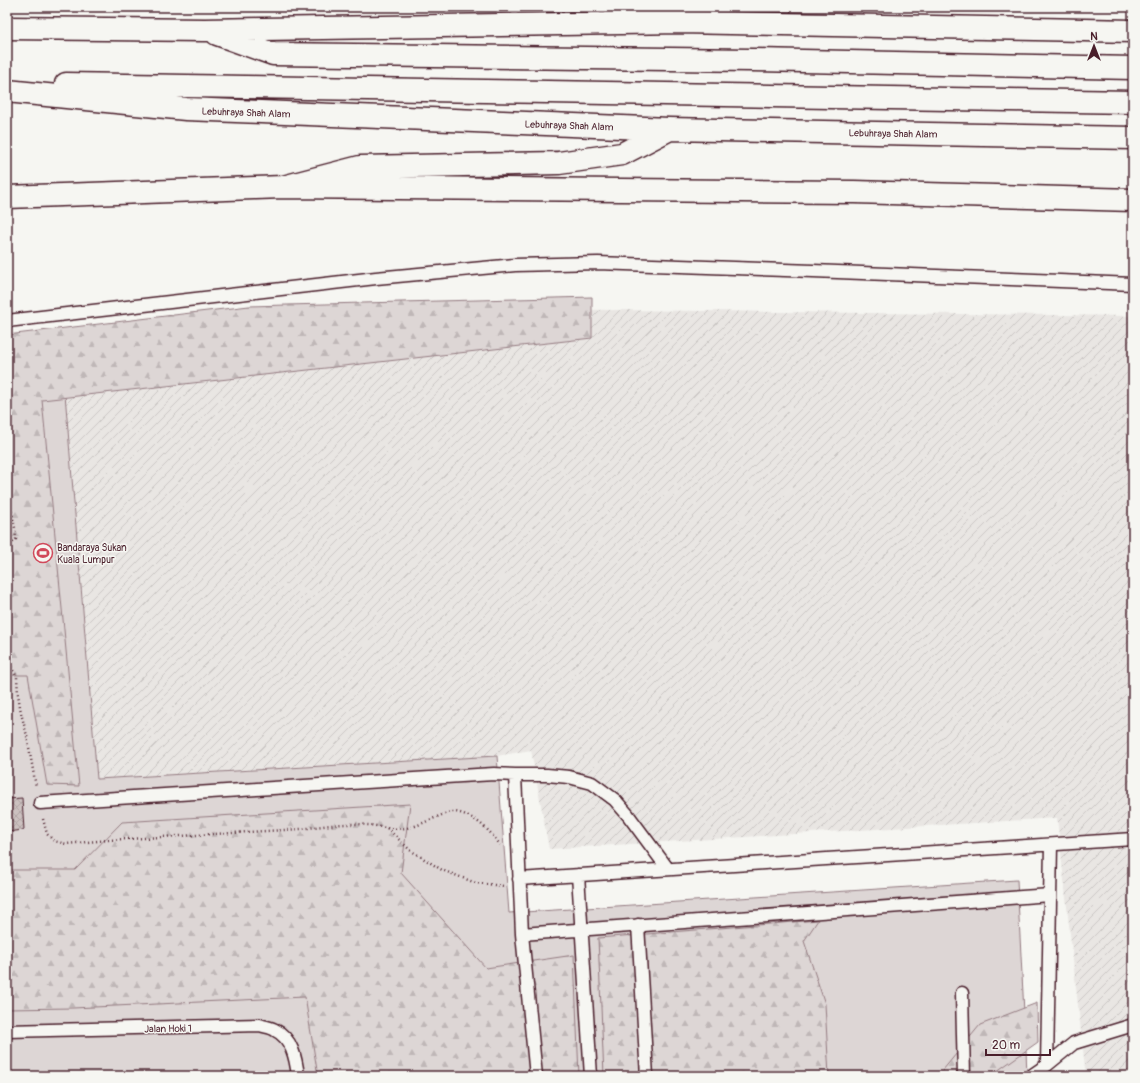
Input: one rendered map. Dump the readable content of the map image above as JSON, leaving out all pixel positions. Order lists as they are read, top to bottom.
{
  "streets": {
    "highway": ["Lebuhraya Shah Alam"],
    "lane": ["Jalan Hoki 1"]
  },
  "places": {
    "sports": ["Bandaraya Sukan Kuala Lumpur"]
  },
  "scale_bar": "20 m",
  "north": "top"
}
